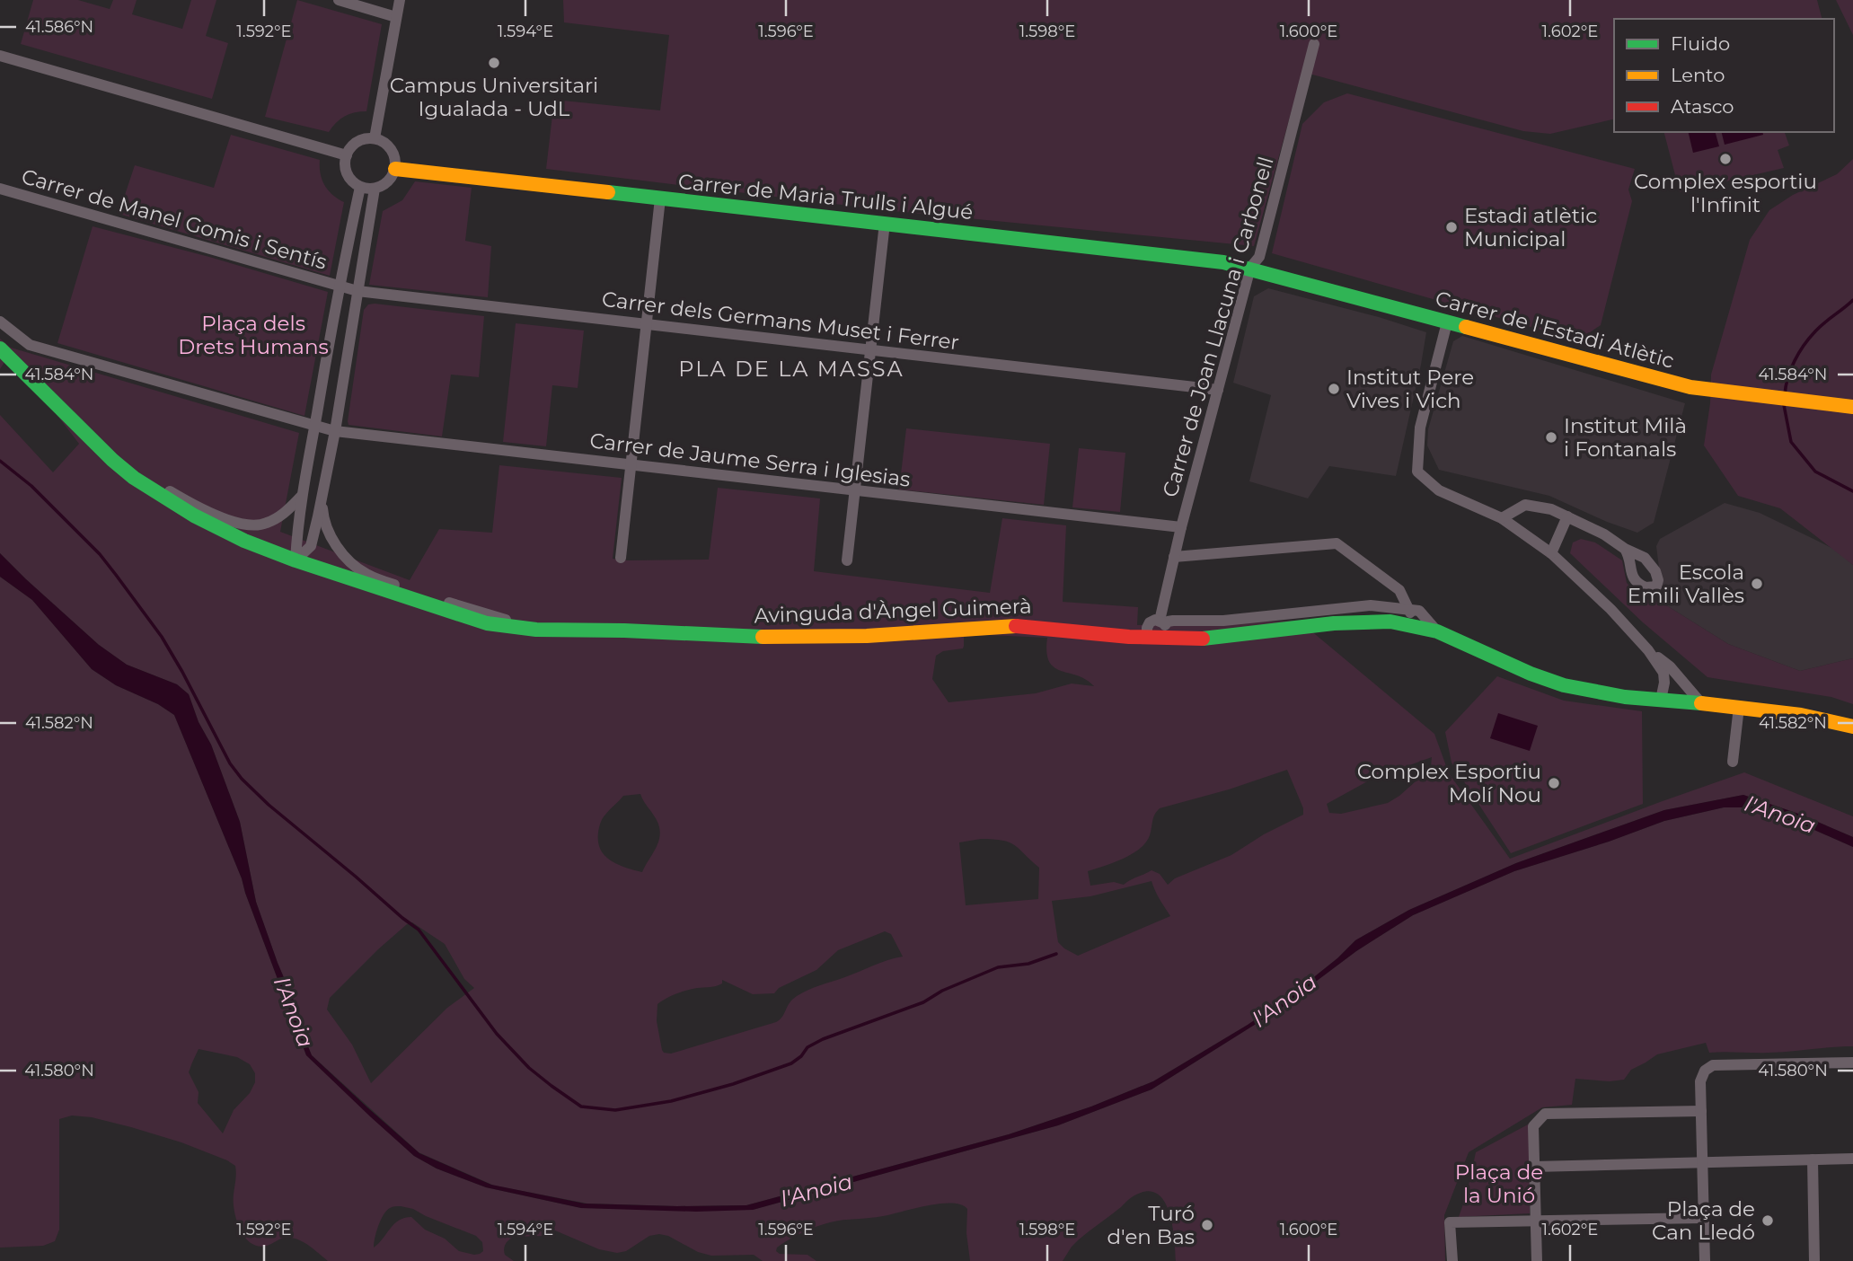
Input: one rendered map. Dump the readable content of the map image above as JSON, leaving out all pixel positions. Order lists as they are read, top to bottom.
{
  "streets": {
    "street": [
      "Carrer de Maria Trulls i Algué",
      "Carrer de Manel Gomis i Sentís",
      "Carrer dels Germans Muset i Ferrer",
      "Carrer de Joan Llacuna i Carbonell",
      "Carrer de l'Estadi Atlètic",
      "Carrer de Jaume Serra i Iglesias",
      "Avinguda d'Àngel Guimerà"
    ]
  },
  "crossings": [
    ["Carrer de Maria Trulls i Algué", "Carrer de Joan Llacuna i Carbonell"],
    ["Carrer de Maria Trulls i Algué", "Carrer de l'Estadi Atlètic"],
    ["Carrer de Manel Gomis i Sentís", "Carrer dels Germans Muset i Ferrer"],
    ["Carrer dels Germans Muset i Ferrer", "Carrer de Joan Llacuna i Carbonell"],
    ["Carrer de Joan Llacuna i Carbonell", "Carrer de l'Estadi Atlètic"],
    ["Carrer de Joan Llacuna i Carbonell", "Carrer de Jaume Serra i Iglesias"],
    ["Carrer de Joan Llacuna i Carbonell", "Avinguda d'Àngel Guimerà"]
  ],
  "districts": ["PLA DE LA MASSA"],
  "water": ["l'Anoia"],
  "parks": ["Plaça dels Drets Humans", "Plaça de la Unió"],
  "places": [
    "Campus Universitari Igualada - UdL",
    "Complex esportiu l'Infinit",
    "Estadi atlètic Municipal",
    "Institut Pere Vives i Vich",
    "Institut Milà i Fontanals",
    "Escola Emili Vallès",
    "Complex Esportiu Molí Nou",
    "Plaça de Can Lledó",
    "Turó d'en Bas"
  ],
  "legend": ["Fluido", "Lento", "Atasco"],
  "coordinates": [
    "41.586°N",
    "1.592°E",
    "1.594°E",
    "1.596°E",
    "1.598°E",
    "1.600°E",
    "1.602°E",
    "41.584°N",
    "41.582°N",
    "41.580°N"
  ]
}
